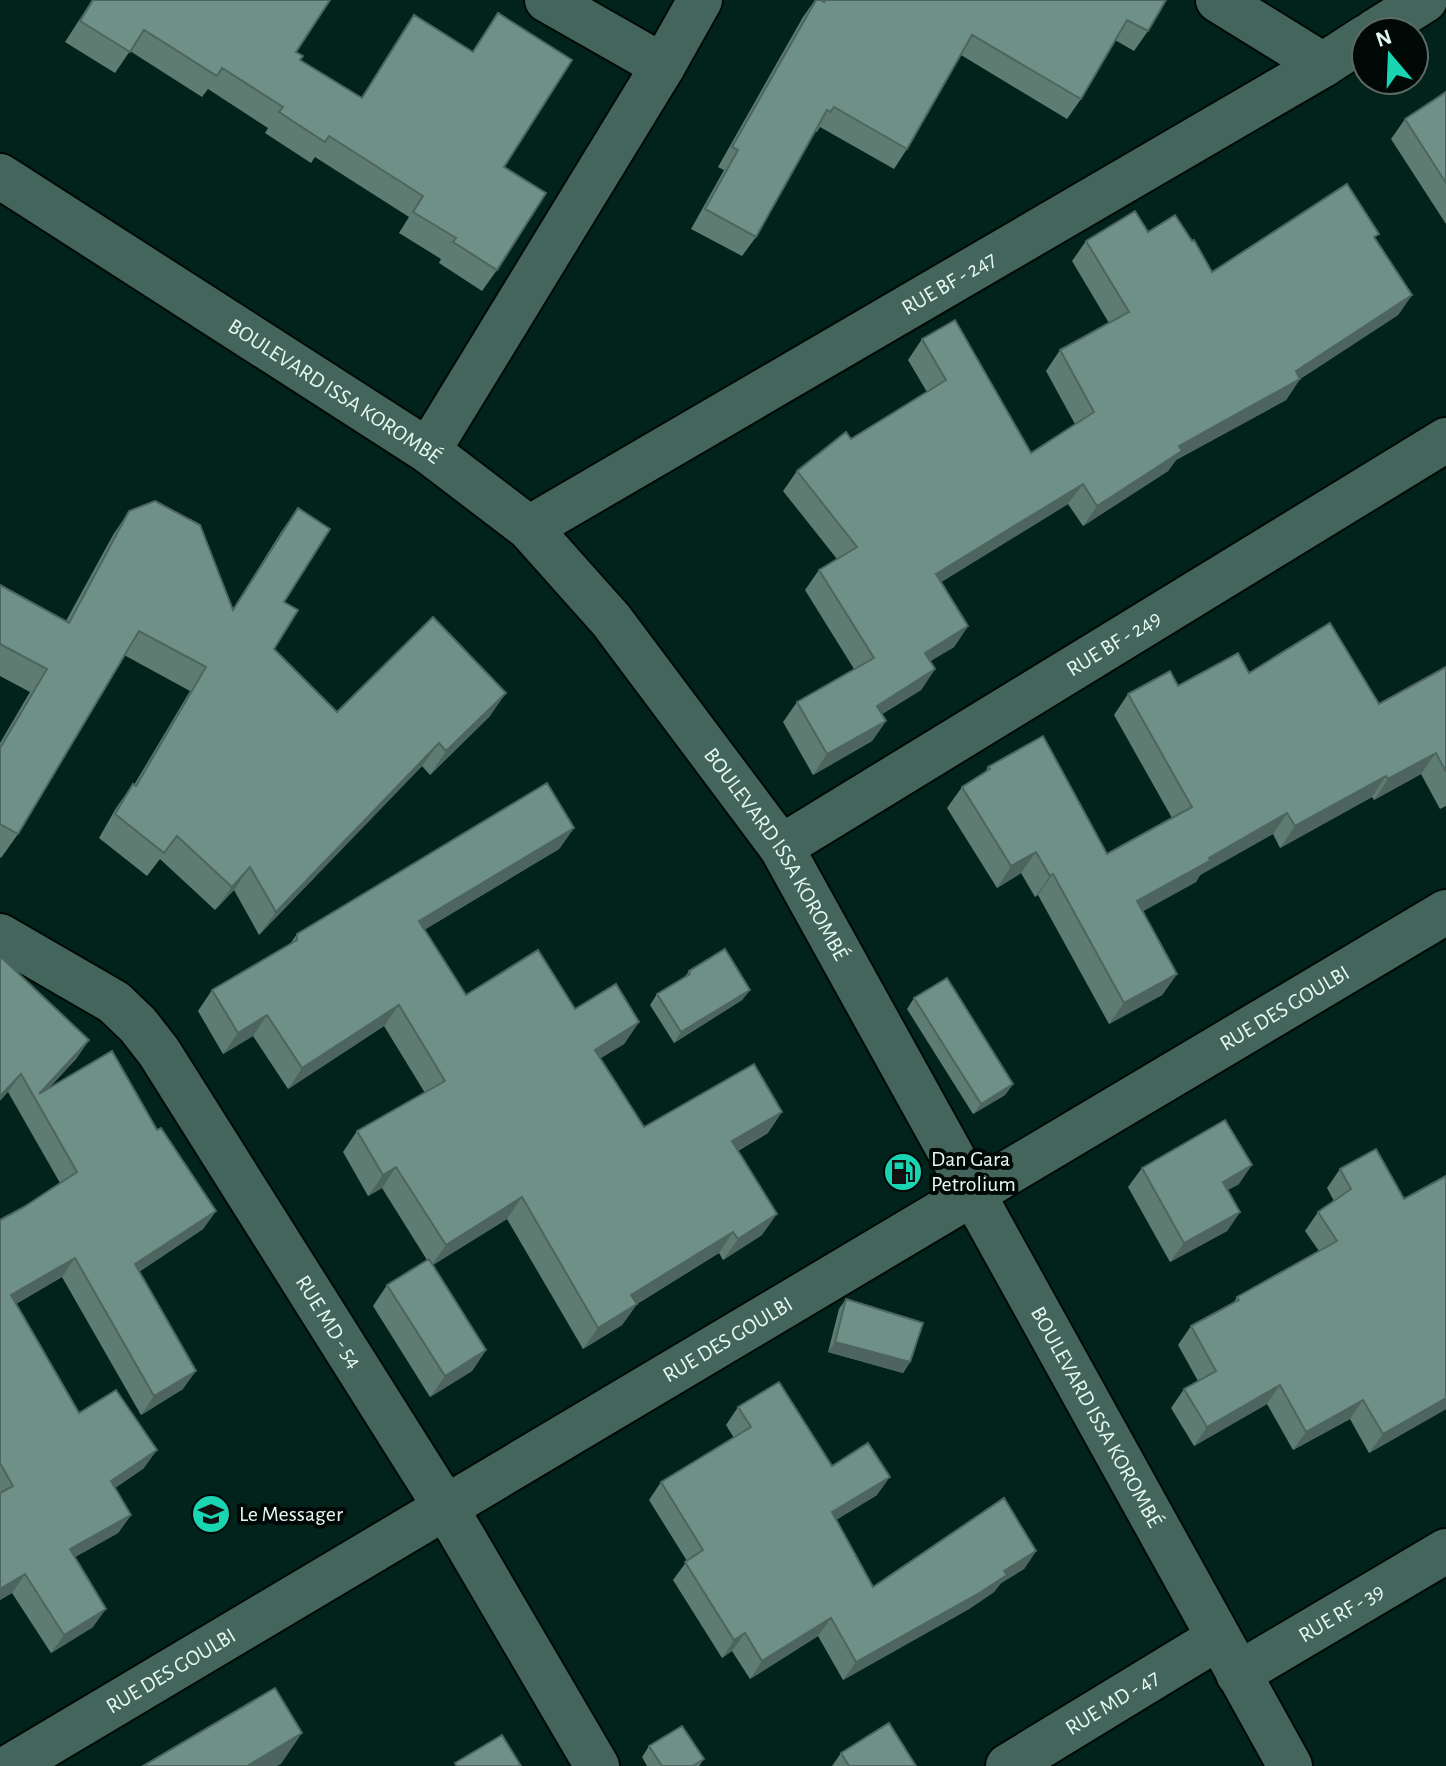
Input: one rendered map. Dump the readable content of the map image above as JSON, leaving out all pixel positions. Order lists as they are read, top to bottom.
{
  "streets": {
    "street": [
      "RUE BF - 247",
      "BOULEVARD ISSA KOROMBÉ",
      "RUE BF - 249",
      "RUE DES GOULBI",
      "RUE MD - 54",
      "RUE RF - 39",
      "RUE MD - 47"
    ]
  },
  "crossings": [
    ["RUE BF - 247", "BOULEVARD ISSA KOROMBÉ"],
    ["BOULEVARD ISSA KOROMBÉ", "RUE BF - 249"],
    ["BOULEVARD ISSA KOROMBÉ", "RUE DES GOULBI"],
    ["BOULEVARD ISSA KOROMBÉ", "RUE RF - 39"],
    ["BOULEVARD ISSA KOROMBÉ", "RUE MD - 47"],
    ["RUE DES GOULBI", "RUE MD - 54"],
    ["RUE RF - 39", "RUE MD - 47"]
  ],
  "places": {
    "fuel station": ["Dan Gara Petrolium"],
    "school or university": ["Le Messager"]
  },
  "north": "top"
}
